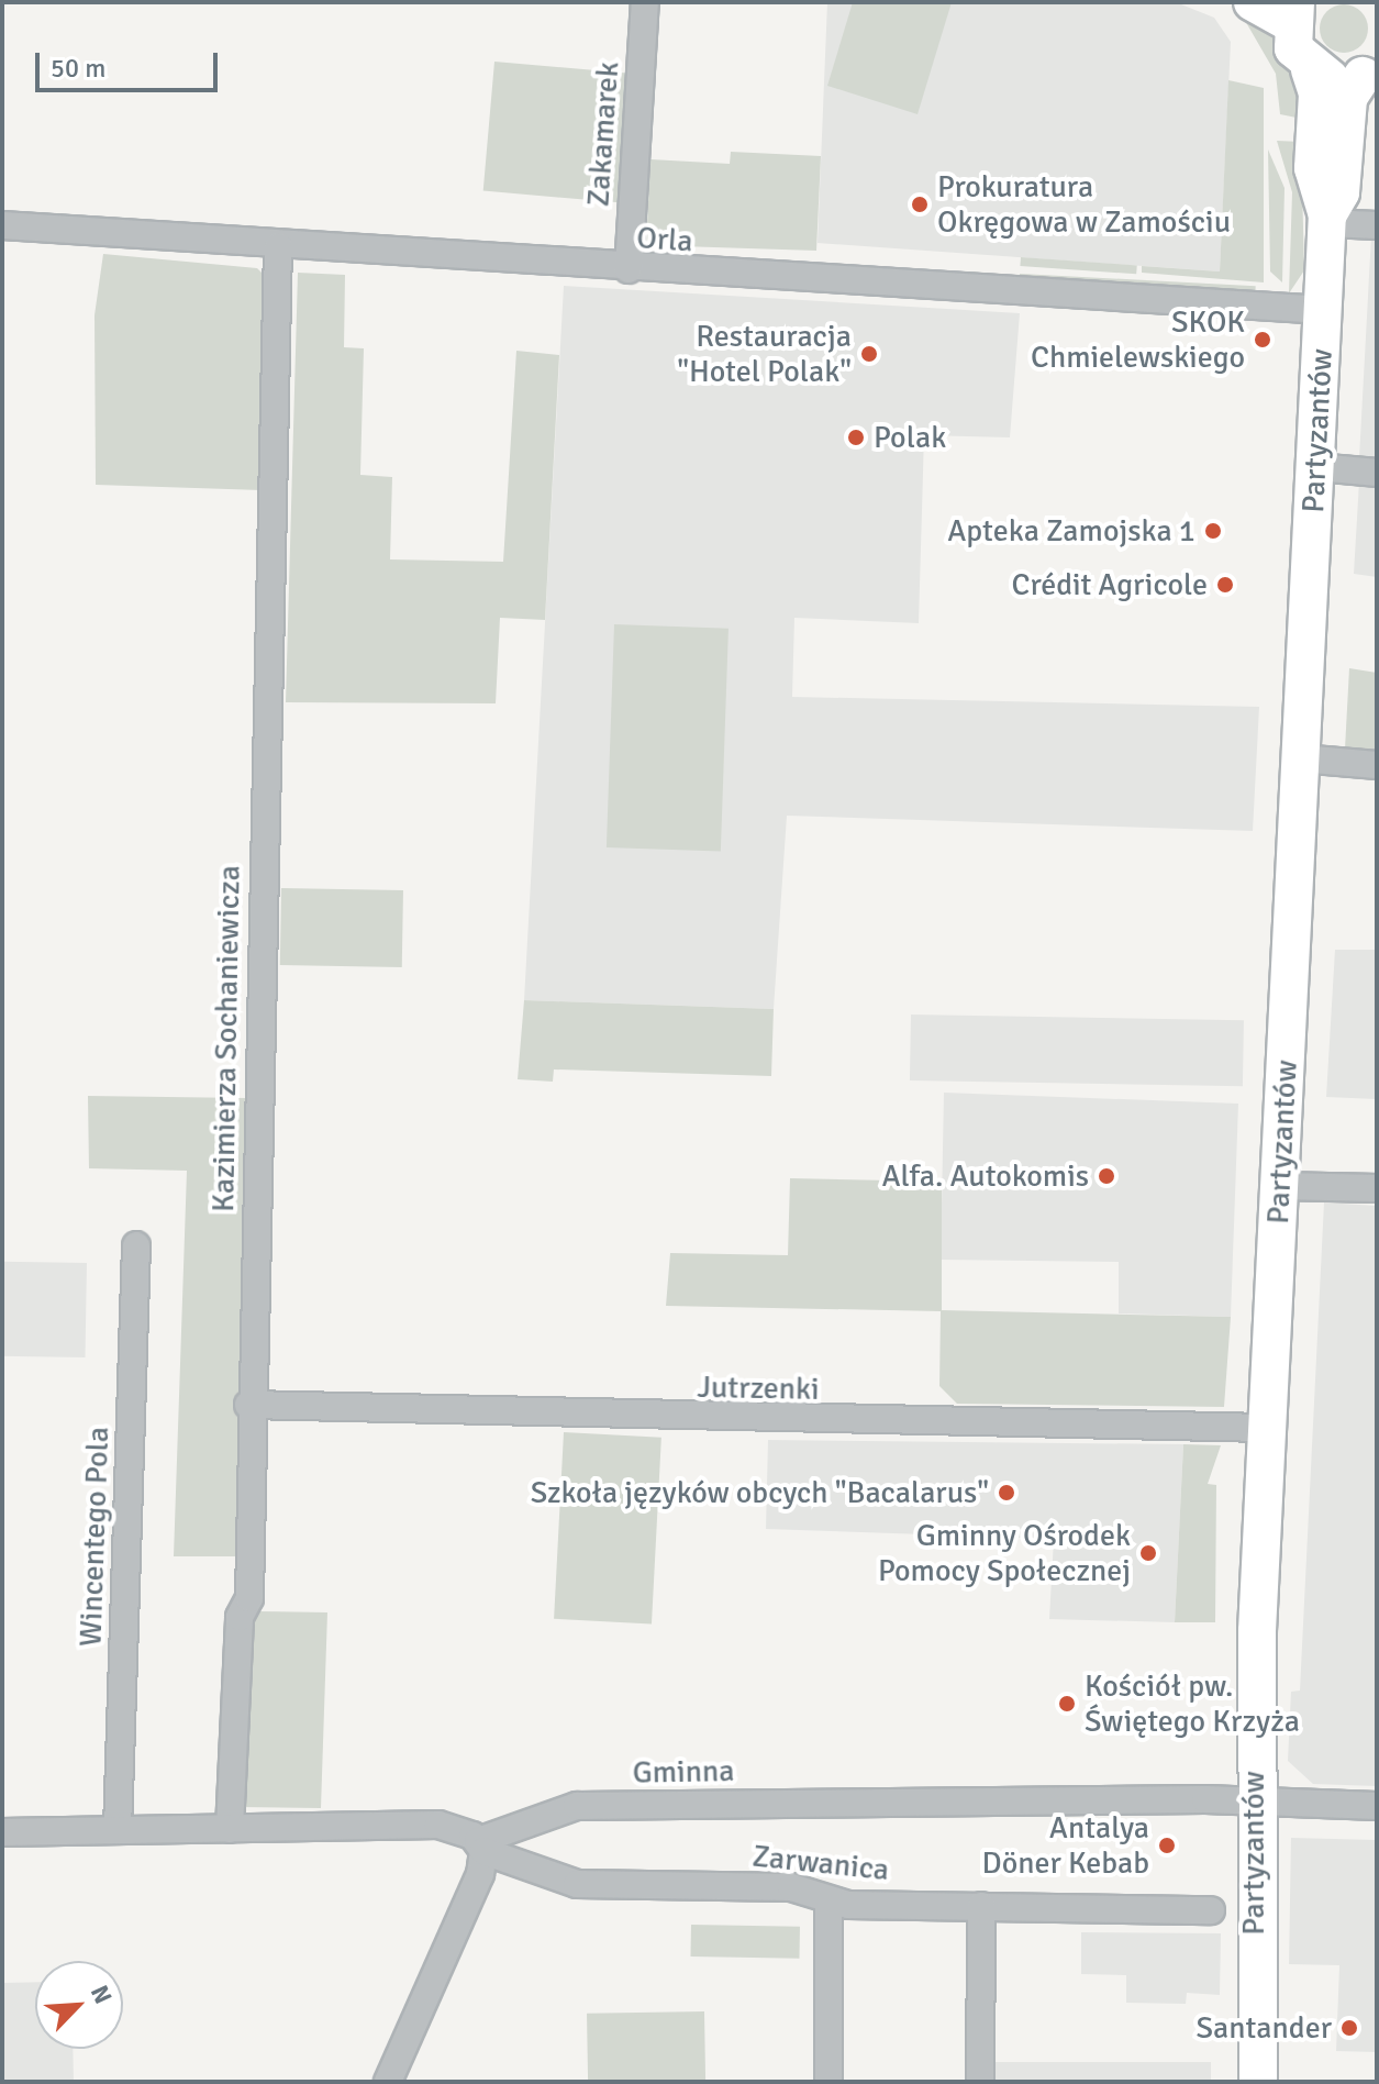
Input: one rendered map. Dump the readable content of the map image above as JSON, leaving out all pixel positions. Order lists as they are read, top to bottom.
{
  "streets": {
    "main road": ["Partyzantów"],
    "street": [
      "Zakamarek",
      "Orla",
      "Kazimierza Sochaniewicza",
      "Jutrzenki",
      "Wincentego Pola",
      "Gminna",
      "Zarwanica"
    ]
  },
  "crossings": [
    ["Zakamarek", "Orla"],
    ["Orla", "Partyzantów"],
    ["Orla", "Kazimierza Sochaniewicza"],
    ["Partyzantów", "Jutrzenki"],
    ["Partyzantów", "Gminna"],
    ["Kazimierza Sochaniewicza", "Jutrzenki"],
    ["Gminna", "Zarwanica"]
  ],
  "places": [
    "Prokuratura Okręgowa w Zamościu",
    "SKOK Chmielewskiego",
    "Restauracja \"Hotel Polak\"",
    "Polak",
    "Apteka Zamojska 1",
    "Crédit Agricole",
    "Alfa. Autokomis",
    "Szkoła języków obcych \"Bacalarus\"",
    "Gminny Ośrodek Pomocy Społecznej",
    "Kościół pw. Świętego Krzyża",
    "Antalya Döner Kebab",
    "Santander"
  ],
  "scale_bar": "50 m",
  "north": "top right"
}
